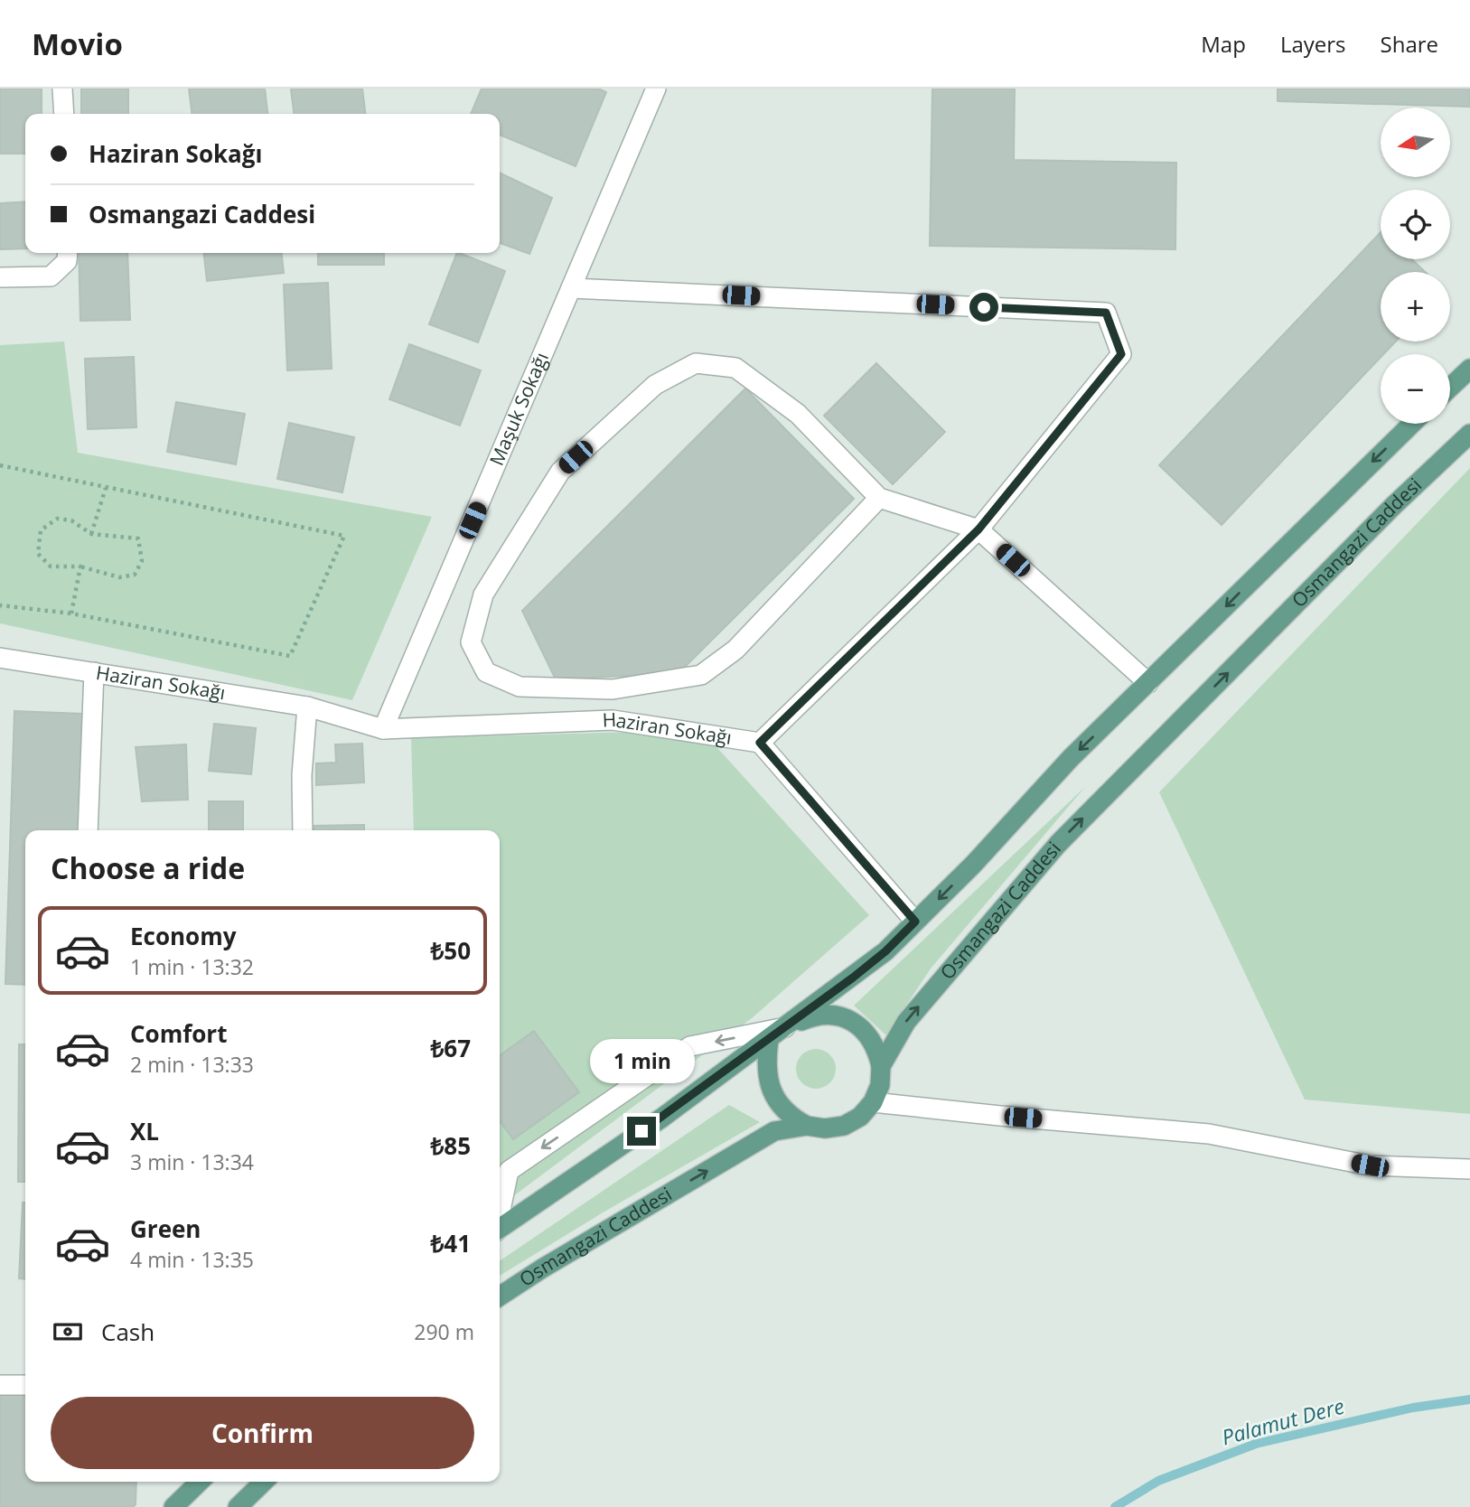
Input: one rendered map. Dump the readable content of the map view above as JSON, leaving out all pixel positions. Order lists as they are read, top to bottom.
{
  "streets": {
    "main road": ["Osmangazi Caddesi"],
    "street": ["Maşuk Sokağı", "Haziran Sokağı"]
  },
  "crossings": [
    ["Maşuk Sokağı", "Haziran Sokağı"]
  ],
  "water": ["Palamut Dere"],
  "north": "left",
  "page": {
    "header": "Movio",
    "nav": ["Map", "Layers", "Share"],
    "map_buttons": ["+", "−"],
    "banner": ["Haziran Sokağı", "Osmangazi Caddesi"],
    "heading": "Choose a ride",
    "list": [
      {
        "name": "Economy",
        "note": "1 min · 13:32",
        "value": "₺50"
      },
      {
        "name": "Comfort",
        "note": "2 min · 13:33",
        "value": "₺67"
      },
      {
        "name": "XL",
        "note": "3 min · 13:34",
        "value": "₺85"
      },
      {
        "name": "Green",
        "note": "4 min · 13:35",
        "value": "₺41"
      }
    ],
    "bubble": "1 min",
    "pay": ["Cash", "290 m"],
    "buttons": "Confirm"
  }
}
